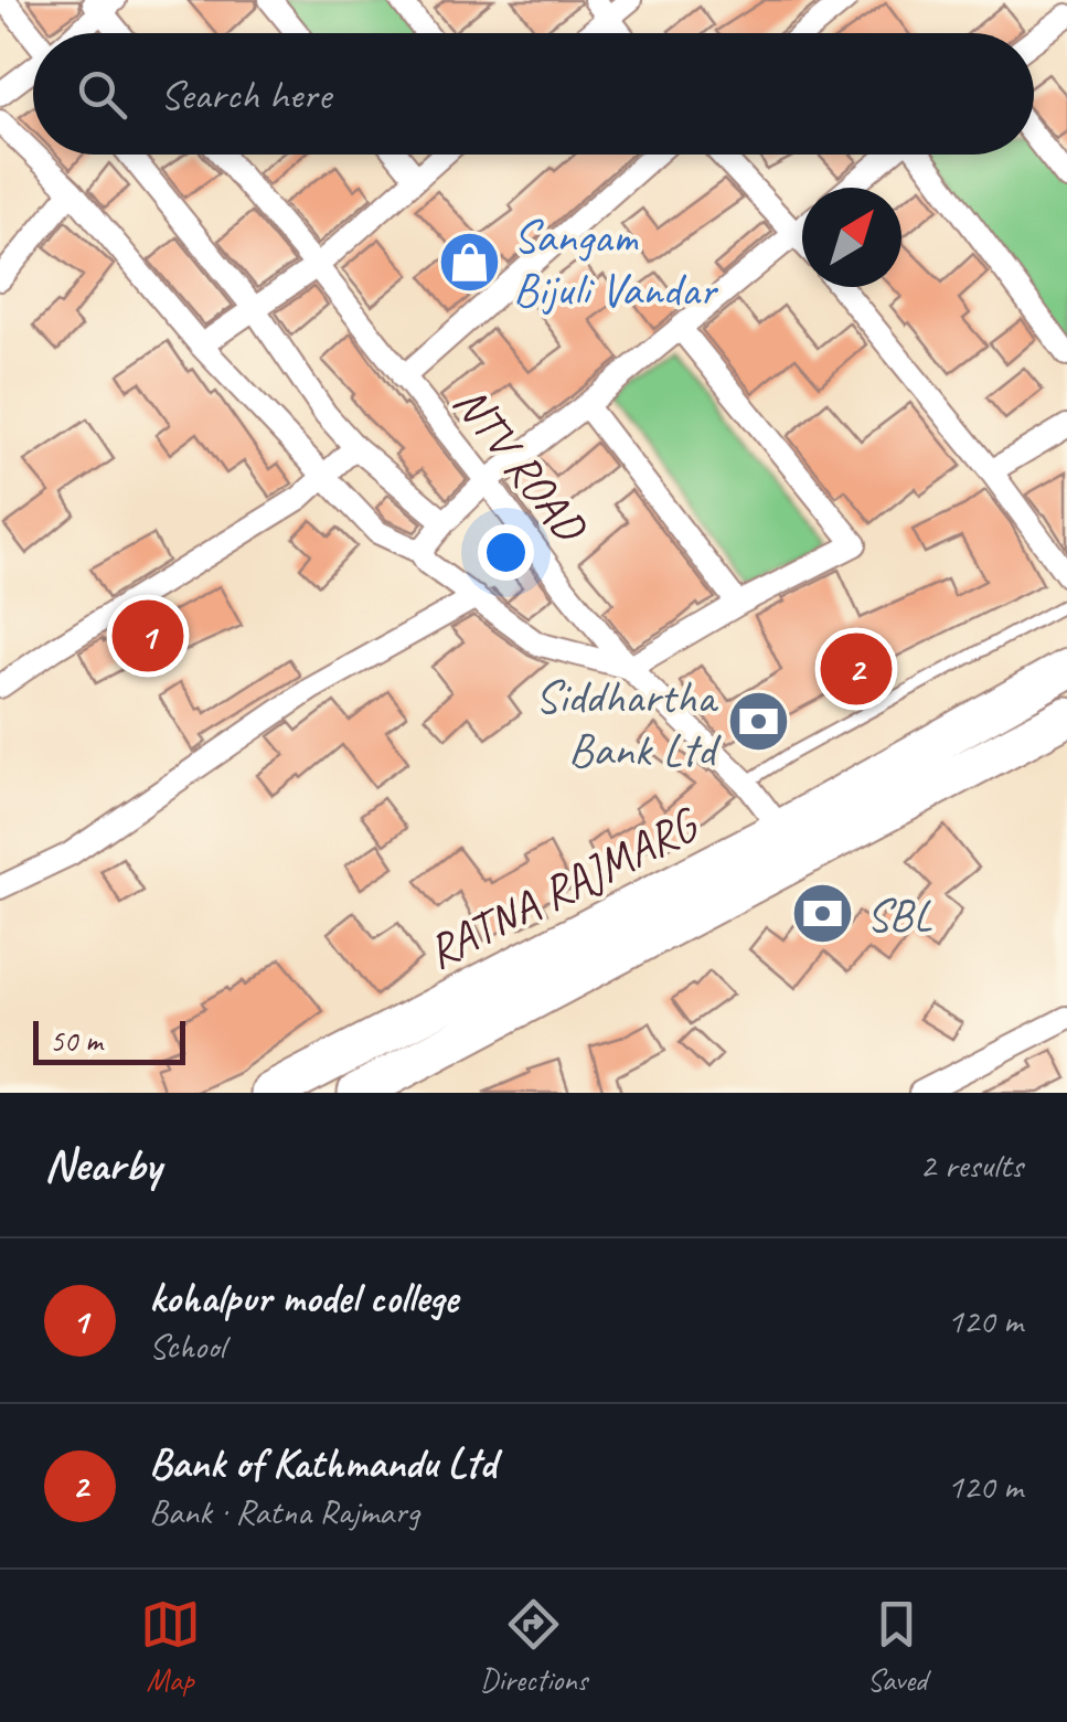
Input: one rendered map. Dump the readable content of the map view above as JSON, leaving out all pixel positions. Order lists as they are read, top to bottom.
{
  "streets": {
    "highway": ["RATNA RAJMARG"],
    "street": ["NTV ROAD"]
  },
  "crossings": [
    ["NTV ROAD", "RATNA RAJMARG"]
  ],
  "places": {
    "shop": ["Sangam Bijuli Vandar"],
    "bank": ["Siddhartha Bank Ltd", "SBL"]
  },
  "scale_bar": "50 m",
  "north": "top right",
  "page": {
    "search": "Search here",
    "pins": ["1", "2"],
    "scale": "50 m",
    "heading": ["Nearby", "2 results"],
    "list": [
      {
        "mark": "1",
        "name": "kohalpur model college",
        "note": "School",
        "value": "120 m"
      },
      {
        "mark": "2",
        "name": "Bank of Kathmandu Ltd",
        "note": "Bank · Ratna Rajmarg",
        "value": "120 m"
      }
    ],
    "nav": ["Map", "Directions", "Saved"]
  }
}
